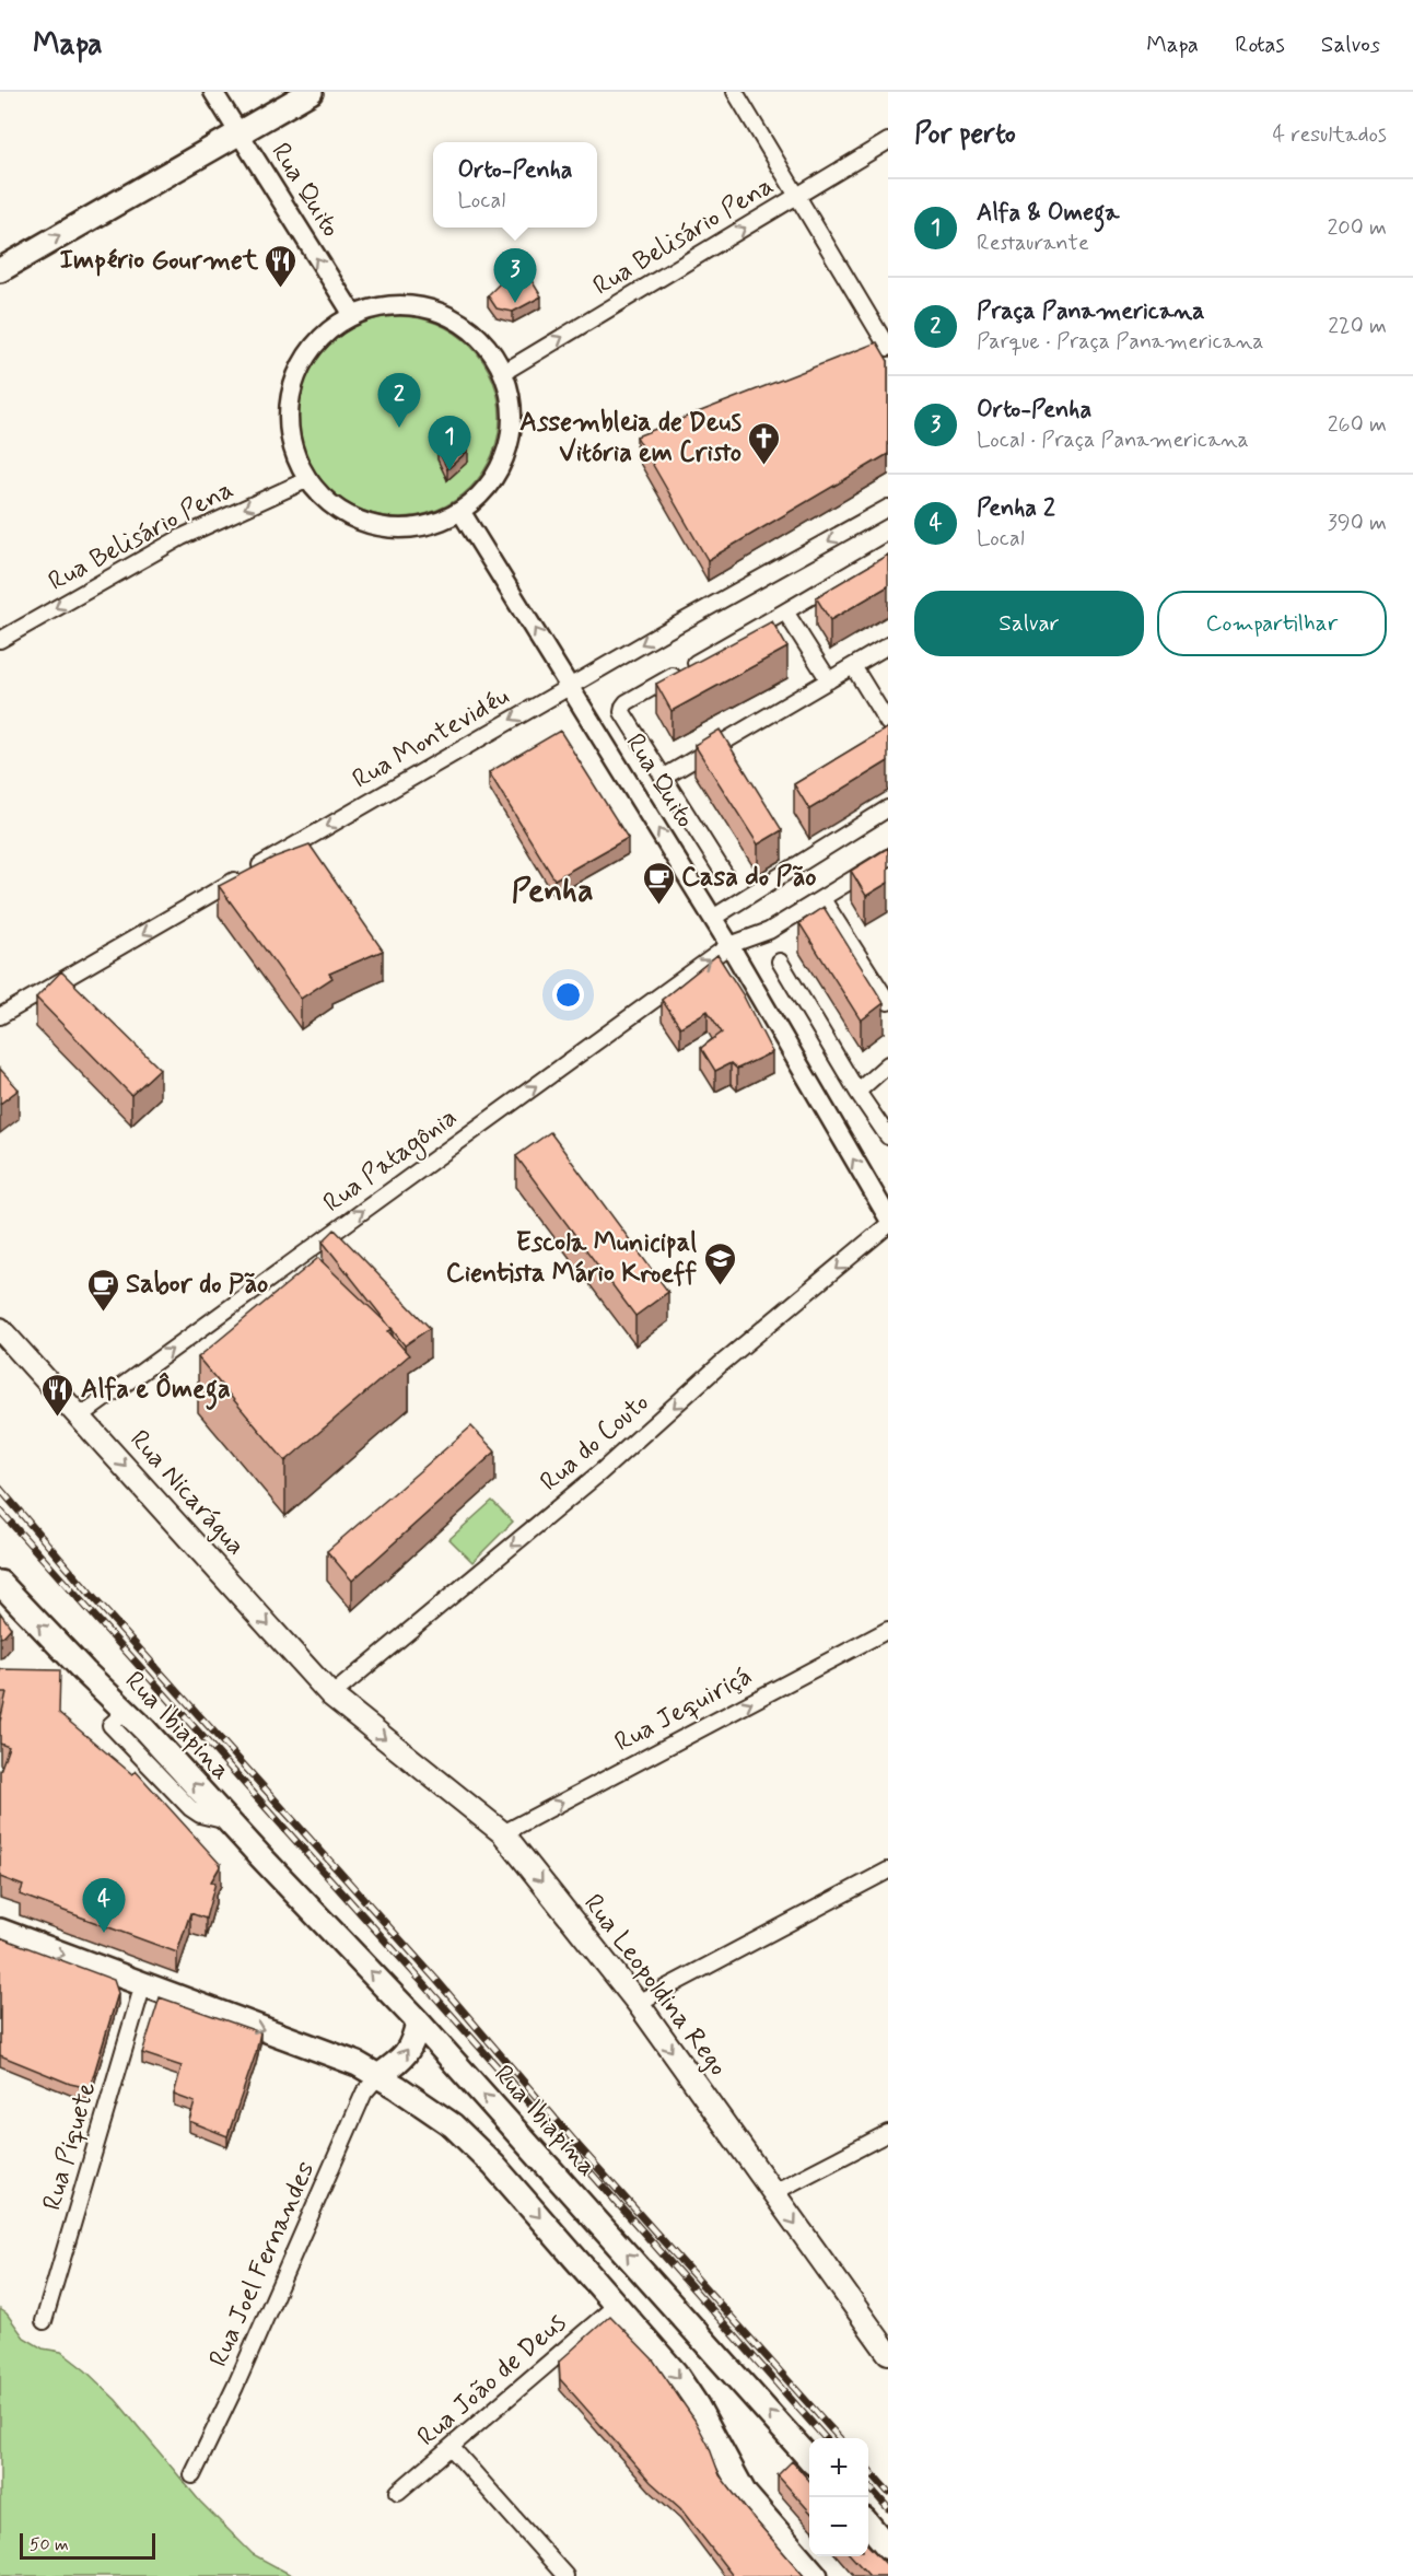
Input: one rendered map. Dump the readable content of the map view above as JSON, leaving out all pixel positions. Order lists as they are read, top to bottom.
{
  "streets": {
    "main road": ["Rua Nicarágua", "Rua Ibiapina", "Rua Leopoldina Rego"],
    "street": [
      "Rua Quito",
      "Rua Belisário Pena",
      "Rua Montevidéu",
      "Rua Patagônia",
      "Rua do Couto",
      "Rua Jequiriçá",
      "Rua Piquete",
      "Rua Joel Fernandes",
      "Rua João de Deus"
    ]
  },
  "crossings": [
    ["Rua Quito", "Rua Belisário Pena"],
    ["Rua Quito", "Rua Montevidéu"],
    ["Rua Quito", "Rua Patagônia"],
    ["Rua Patagônia", "Rua Nicarágua"],
    ["Rua do Couto", "Rua Nicarágua"],
    ["Rua do Couto", "Rua Leopoldina Rego"],
    ["Rua Nicarágua", "Rua Leopoldina Rego"],
    ["Rua Jequiriçá", "Rua Leopoldina Rego"]
  ],
  "one_way": [
    "Rua Patagônia",
    "Rua do Couto",
    "Rua Nicarágua",
    "Rua Jequiriçá",
    "Rua Leopoldina Rego"
  ],
  "districts": ["Penha"],
  "places": {
    "restaurant": ["Império Gourmet", "Alfa e Ômega"],
    "church": ["Assembleia de Deus Vitória em Cristo"],
    "cafe": ["Casa do Pão", "Sabor do Pão"],
    "school or university": ["Escola Municipal Cientista Mário Kroeff"]
  },
  "scale_bar": "50 m",
  "page": {
    "header": "Mapa",
    "nav": ["Mapa", "Rotas", "Salvos"],
    "heading": ["Por perto", "4 resultados"],
    "popup": ["Orto-Penha", "Local"],
    "list": [
      {
        "mark": "1",
        "name": "Alfa & Omega",
        "note": "Restaurante",
        "value": "200 m"
      },
      {
        "mark": "2",
        "name": "Praça Panamericana",
        "note": "Parque · Praça Panamericana",
        "value": "220 m"
      },
      {
        "mark": "3",
        "name": "Orto-Penha",
        "note": "Local · Praça Panamericana",
        "value": "260 m"
      },
      {
        "mark": "4",
        "name": "Penha 2",
        "note": "Local",
        "value": "390 m"
      }
    ],
    "pins": [
      "3",
      "2",
      "1",
      "4"
    ],
    "buttons": ["Salvar", "Compartilhar"],
    "map_buttons": ["+", "−"],
    "scale": "50 m"
  }
}
